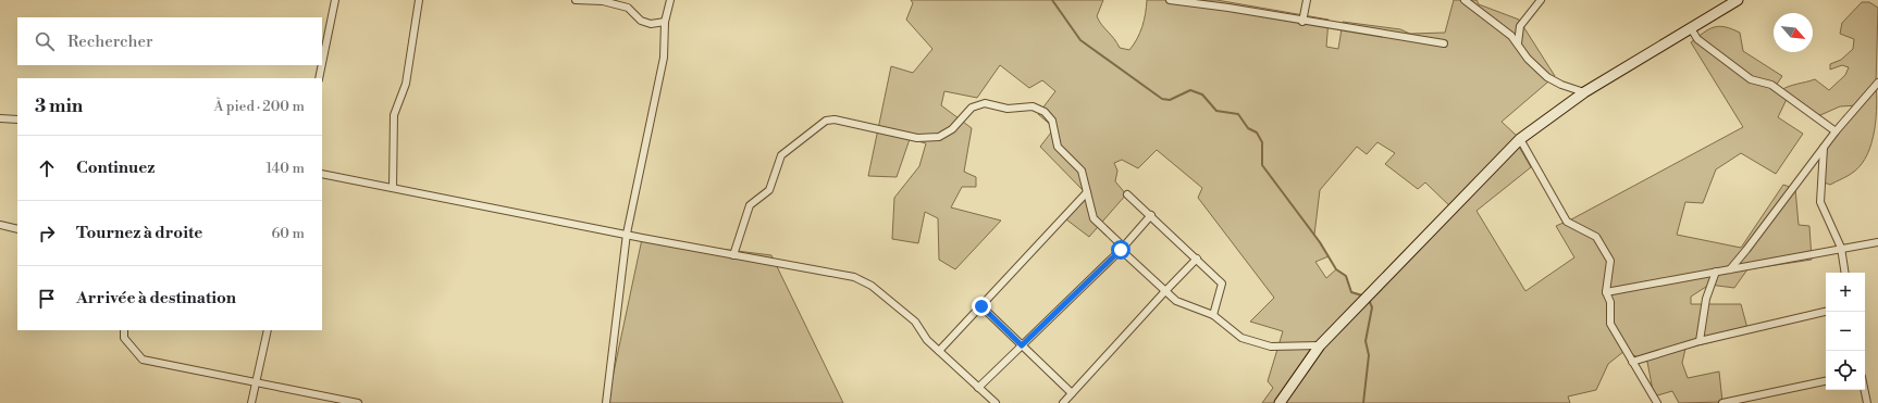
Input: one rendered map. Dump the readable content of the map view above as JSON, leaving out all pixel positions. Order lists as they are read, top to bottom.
{
  "north": "bottom right",
  "page": {
    "search": "Rechercher",
    "heading": ["3 min", "À pied · 200 m"],
    "list": [
      ["Continuez", "140 m"],
      ["Tournez à droite", "60 m"],
      "Arrivée à destination"
    ],
    "map_buttons": ["+", "−"]
  }
}
